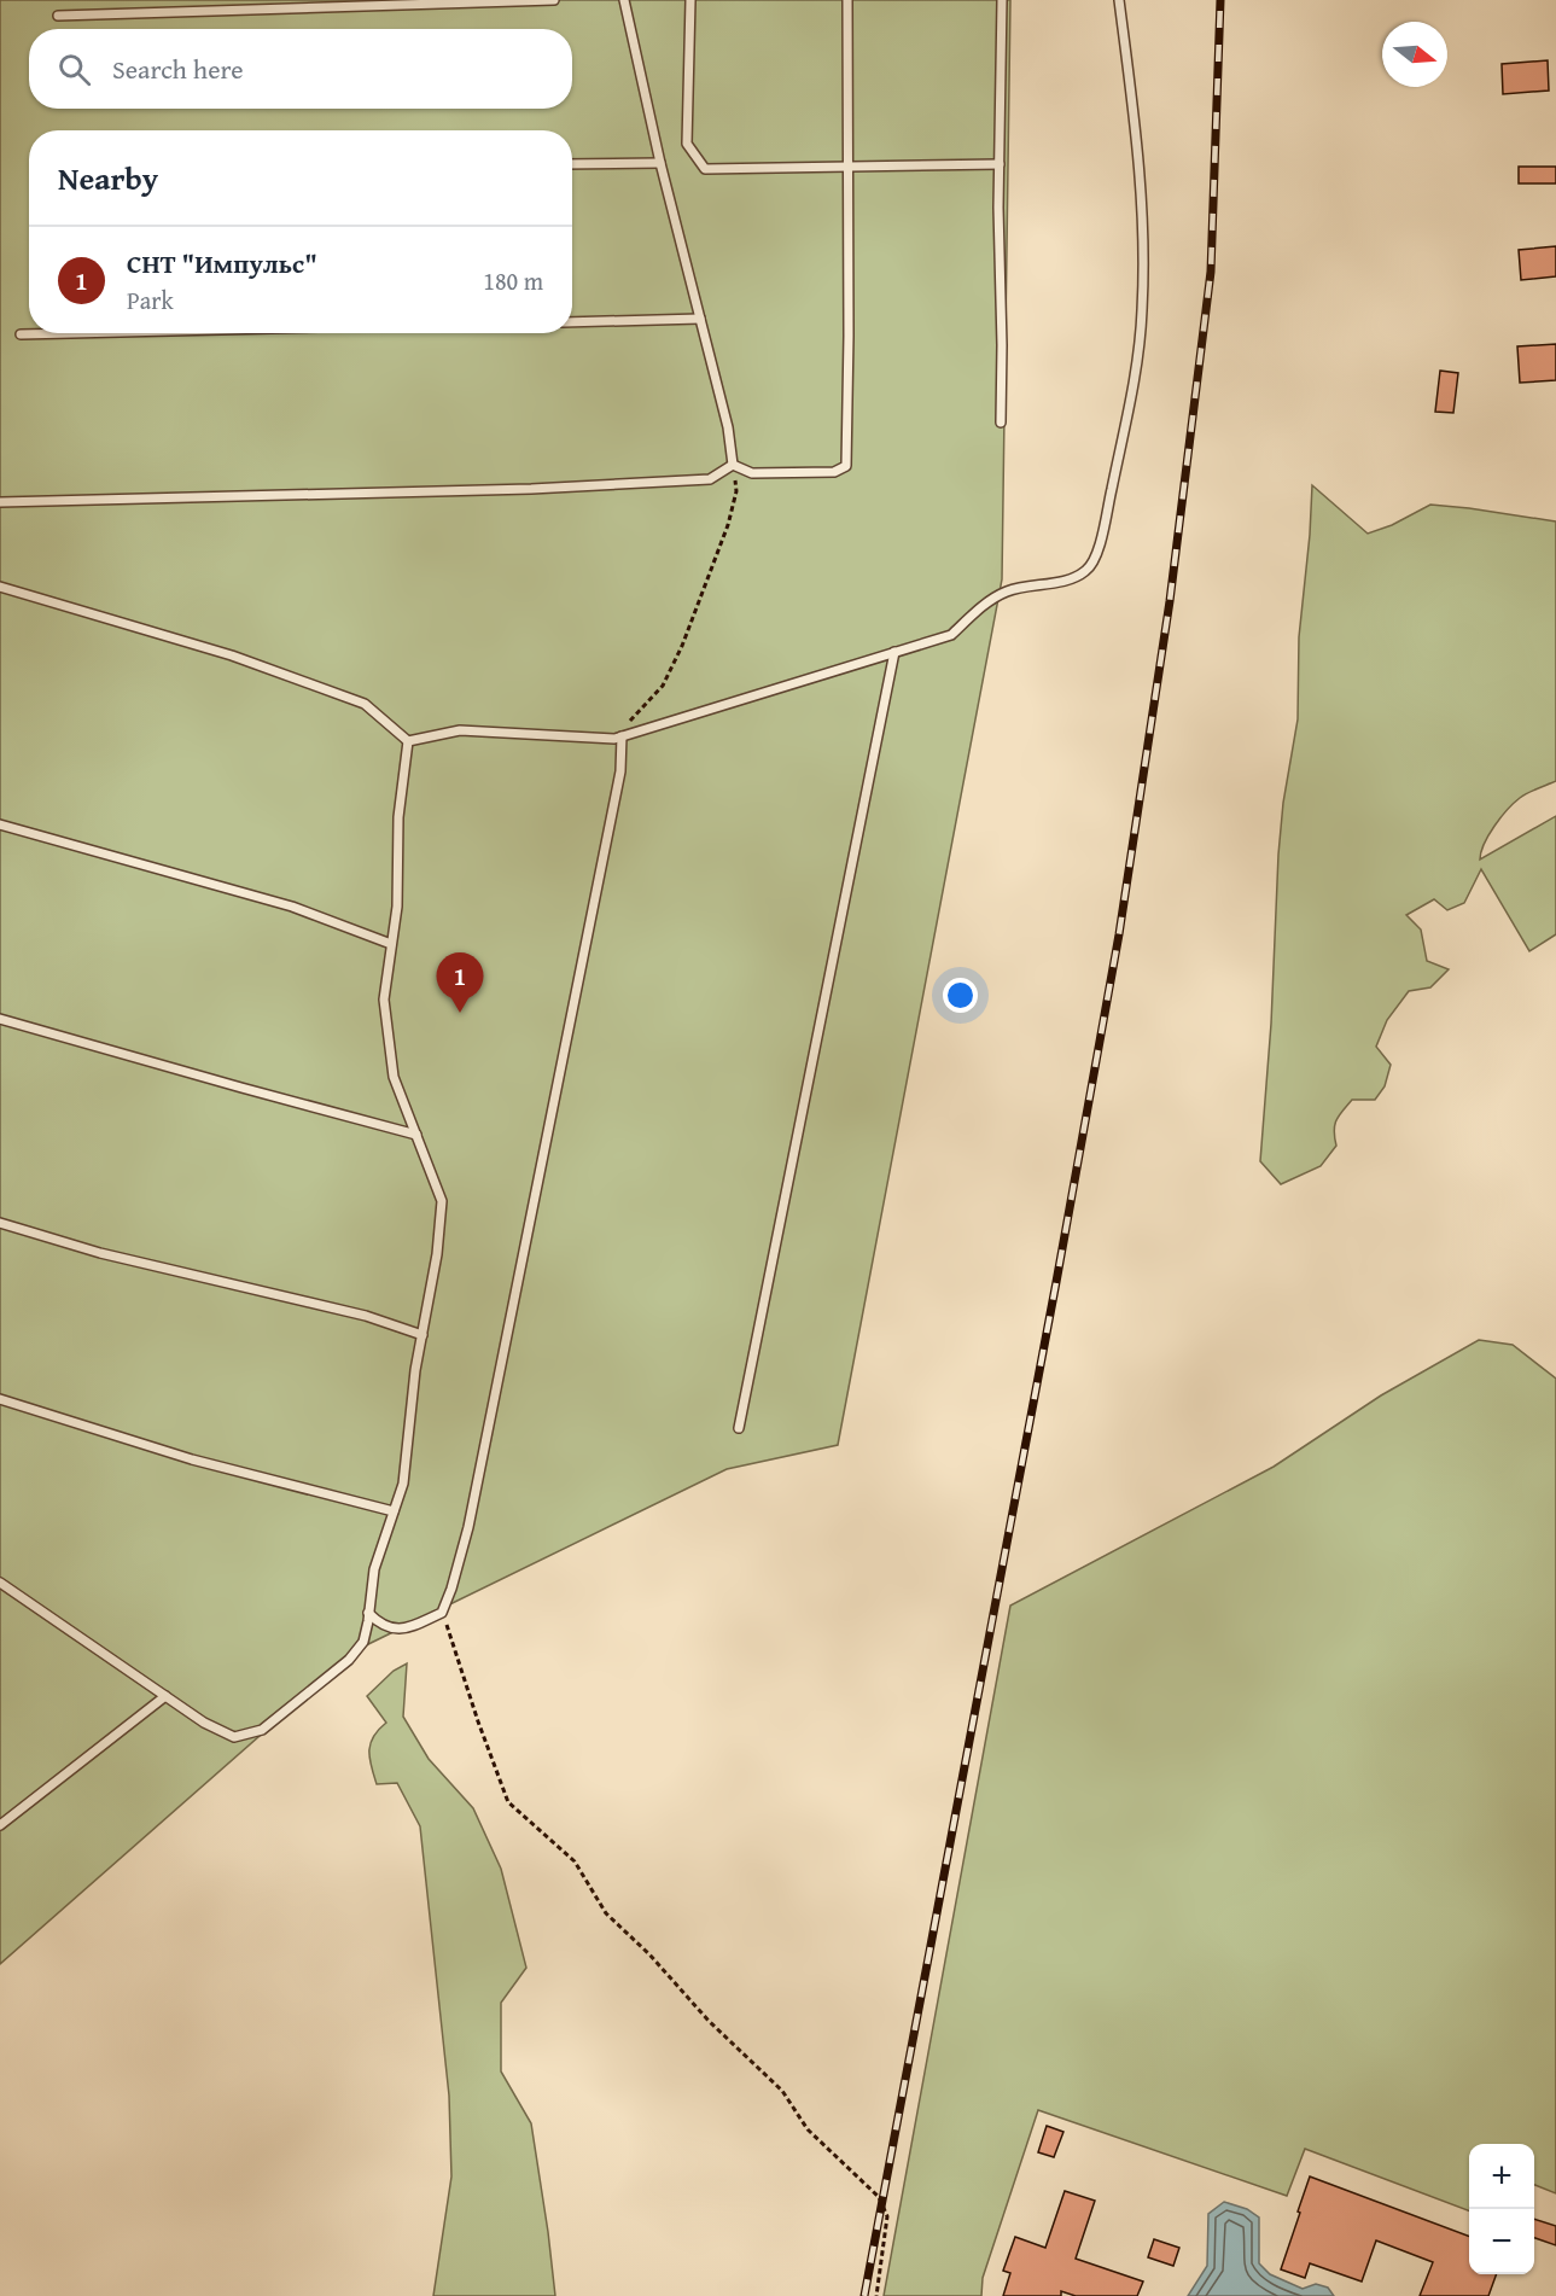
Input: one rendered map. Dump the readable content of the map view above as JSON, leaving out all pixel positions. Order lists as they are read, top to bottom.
{
  "north": "right",
  "page": {
    "search": "Search here",
    "heading": "Nearby",
    "list": [
      {
        "mark": "1",
        "name": "СНТ \"Импульс\"",
        "note": "Park",
        "value": "180 m"
      }
    ],
    "pins": "1",
    "map_buttons": ["+", "−"]
  }
}
